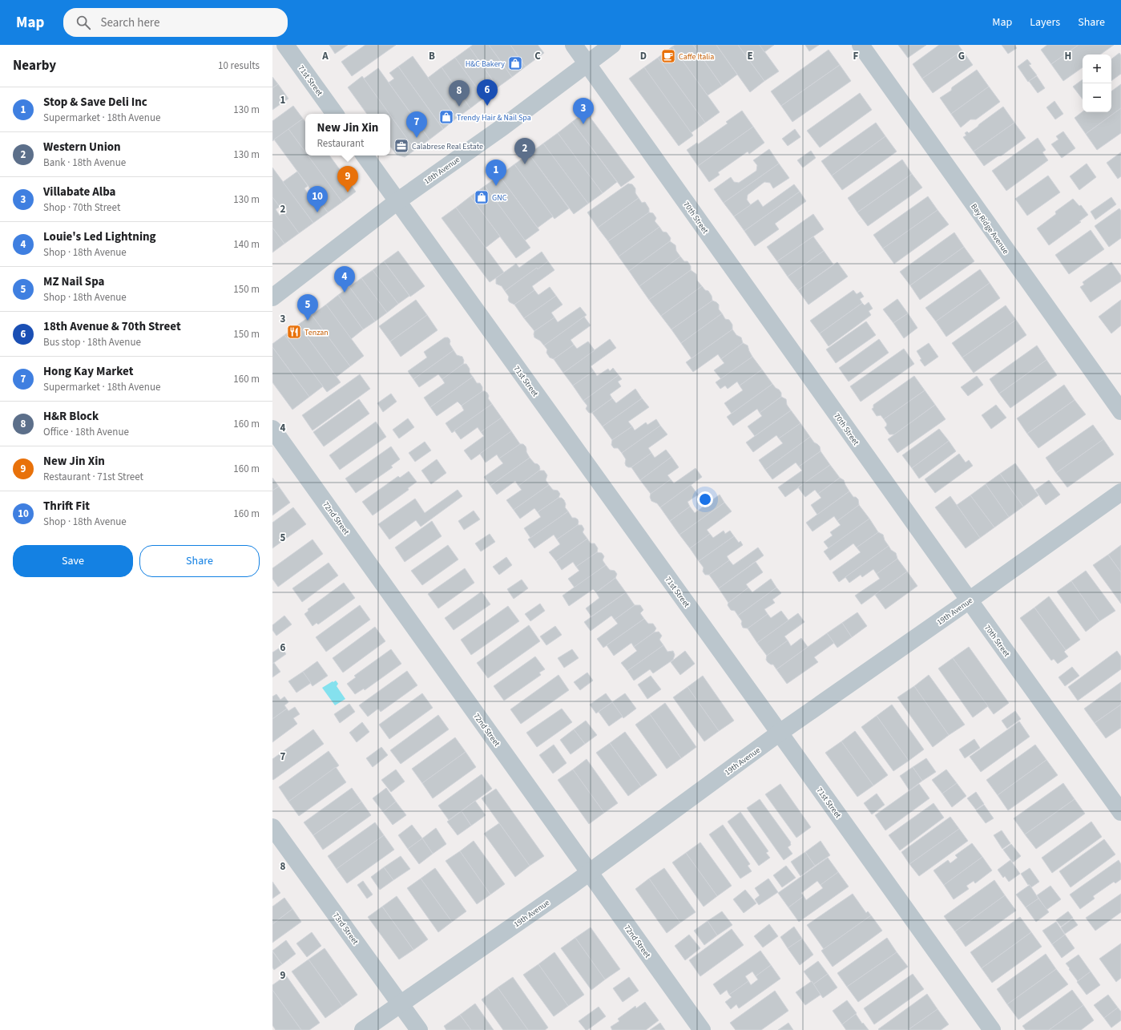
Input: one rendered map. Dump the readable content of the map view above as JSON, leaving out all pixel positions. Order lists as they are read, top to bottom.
{
  "streets": {
    "street": [
      "71st Street",
      "18th Avenue",
      "70th Street",
      "Bay Ridge Avenue",
      "72nd Street",
      "19th Avenue",
      "73rd Street"
    ]
  },
  "crossings": [
    ["71st Street", "18th Avenue"],
    ["71st Street", "19th Avenue"],
    ["18th Avenue", "70th Street"],
    ["70th Street", "19th Avenue"],
    ["72nd Street", "19th Avenue"],
    ["19th Avenue", "73rd Street"]
  ],
  "places": {
    "cafe": ["Caffe Italia"],
    "shop": ["H&C Bakery", "Trendy Hair & Nail Spa", "GNC"],
    "office": ["Calabrese Real Estate"],
    "restaurant": ["Tenzan"]
  },
  "page": {
    "header": "Map",
    "search": "Search here",
    "nav": ["Map", "Layers", "Share"],
    "heading": ["Nearby", "10 results"],
    "map_buttons": ["+", "−"],
    "pins": [
      "6",
      "8",
      "3",
      "7",
      "2",
      "1",
      "9",
      "10",
      "4",
      "5"
    ],
    "list": [
      {
        "mark": "1",
        "name": "Stop & Save Deli Inc",
        "note": "Supermarket · 18th Avenue",
        "value": "130 m"
      },
      {
        "mark": "2",
        "name": "Western Union",
        "note": "Bank · 18th Avenue",
        "value": "130 m"
      },
      {
        "mark": "3",
        "name": "Villabate Alba",
        "note": "Shop · 70th Street",
        "value": "130 m"
      },
      {
        "mark": "4",
        "name": "Louie's Led Lightning",
        "note": "Shop · 18th Avenue",
        "value": "140 m"
      },
      {
        "mark": "5",
        "name": "MZ Nail Spa",
        "note": "Shop · 18th Avenue",
        "value": "150 m"
      },
      {
        "mark": "6",
        "name": "18th Avenue & 70th Street",
        "note": "Bus stop · 18th Avenue",
        "value": "150 m"
      },
      {
        "mark": "7",
        "name": "Hong Kay Market",
        "note": "Supermarket · 18th Avenue",
        "value": "160 m"
      },
      {
        "mark": "8",
        "name": "H&R Block",
        "note": "Office · 18th Avenue",
        "value": "160 m"
      },
      {
        "mark": "9",
        "name": "New Jin Xin",
        "note": "Restaurant · 71st Street",
        "value": "160 m"
      },
      {
        "mark": "10",
        "name": "Thrift Fit",
        "note": "Shop · 18th Avenue",
        "value": "160 m"
      }
    ],
    "popup": ["New Jin Xin", "Restaurant"],
    "buttons": ["Save", "Share"]
  },
  "grid": {
    "columns": [
      "A",
      "B",
      "C",
      "D",
      "E",
      "F",
      "G",
      "H"
    ],
    "rows": [
      "1",
      "2",
      "3",
      "4",
      "5",
      "6",
      "7",
      "8",
      "9"
    ]
  }
}
